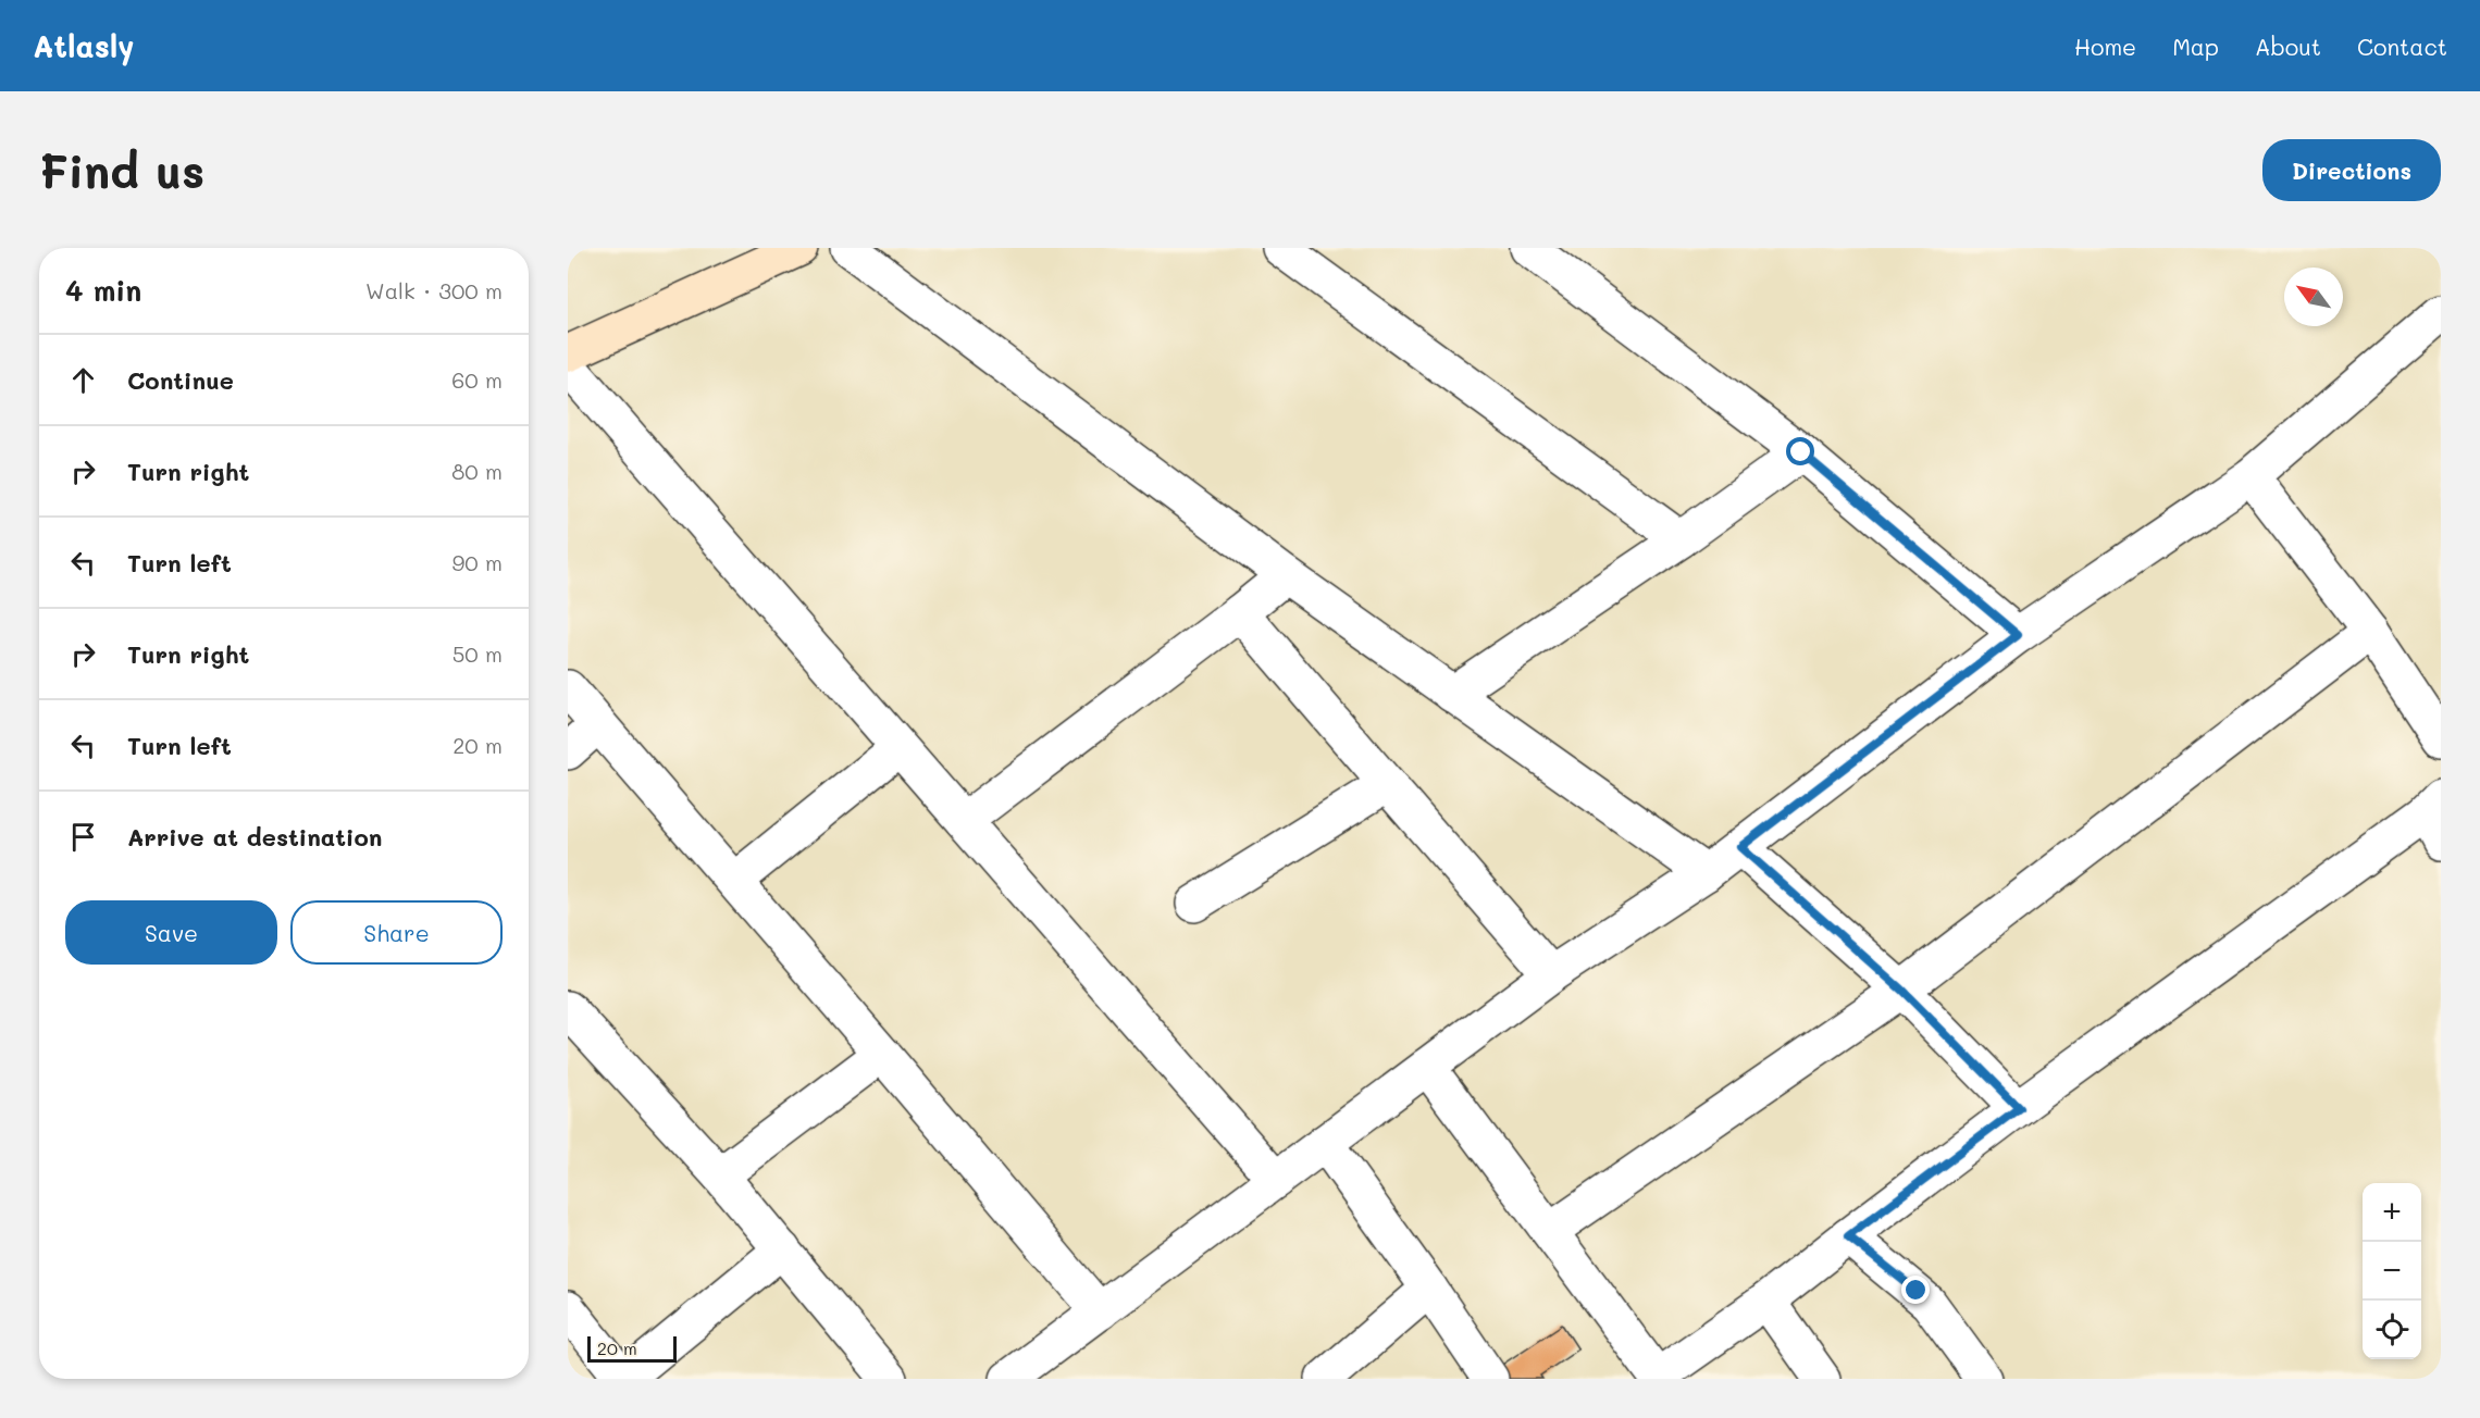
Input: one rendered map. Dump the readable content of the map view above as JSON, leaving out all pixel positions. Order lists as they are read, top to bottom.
{
  "scale_bar": "20 m",
  "north": "top left",
  "page": {
    "header": "Atlasly",
    "nav": [
      "Home",
      "Map",
      "About",
      "Contact"
    ],
    "buttons": [
      "Directions",
      ["Save", "Share"]
    ],
    "title": "Find us",
    "heading": ["4 min", "Walk · 300 m"],
    "list": [
      ["Continue", "60 m"],
      ["Turn right", "80 m"],
      ["Turn left", "90 m"],
      ["Turn right", "50 m"],
      ["Turn left", "20 m"],
      "Arrive at destination"
    ],
    "map_buttons": ["+", "−"],
    "scale": "20 m"
  }
}
